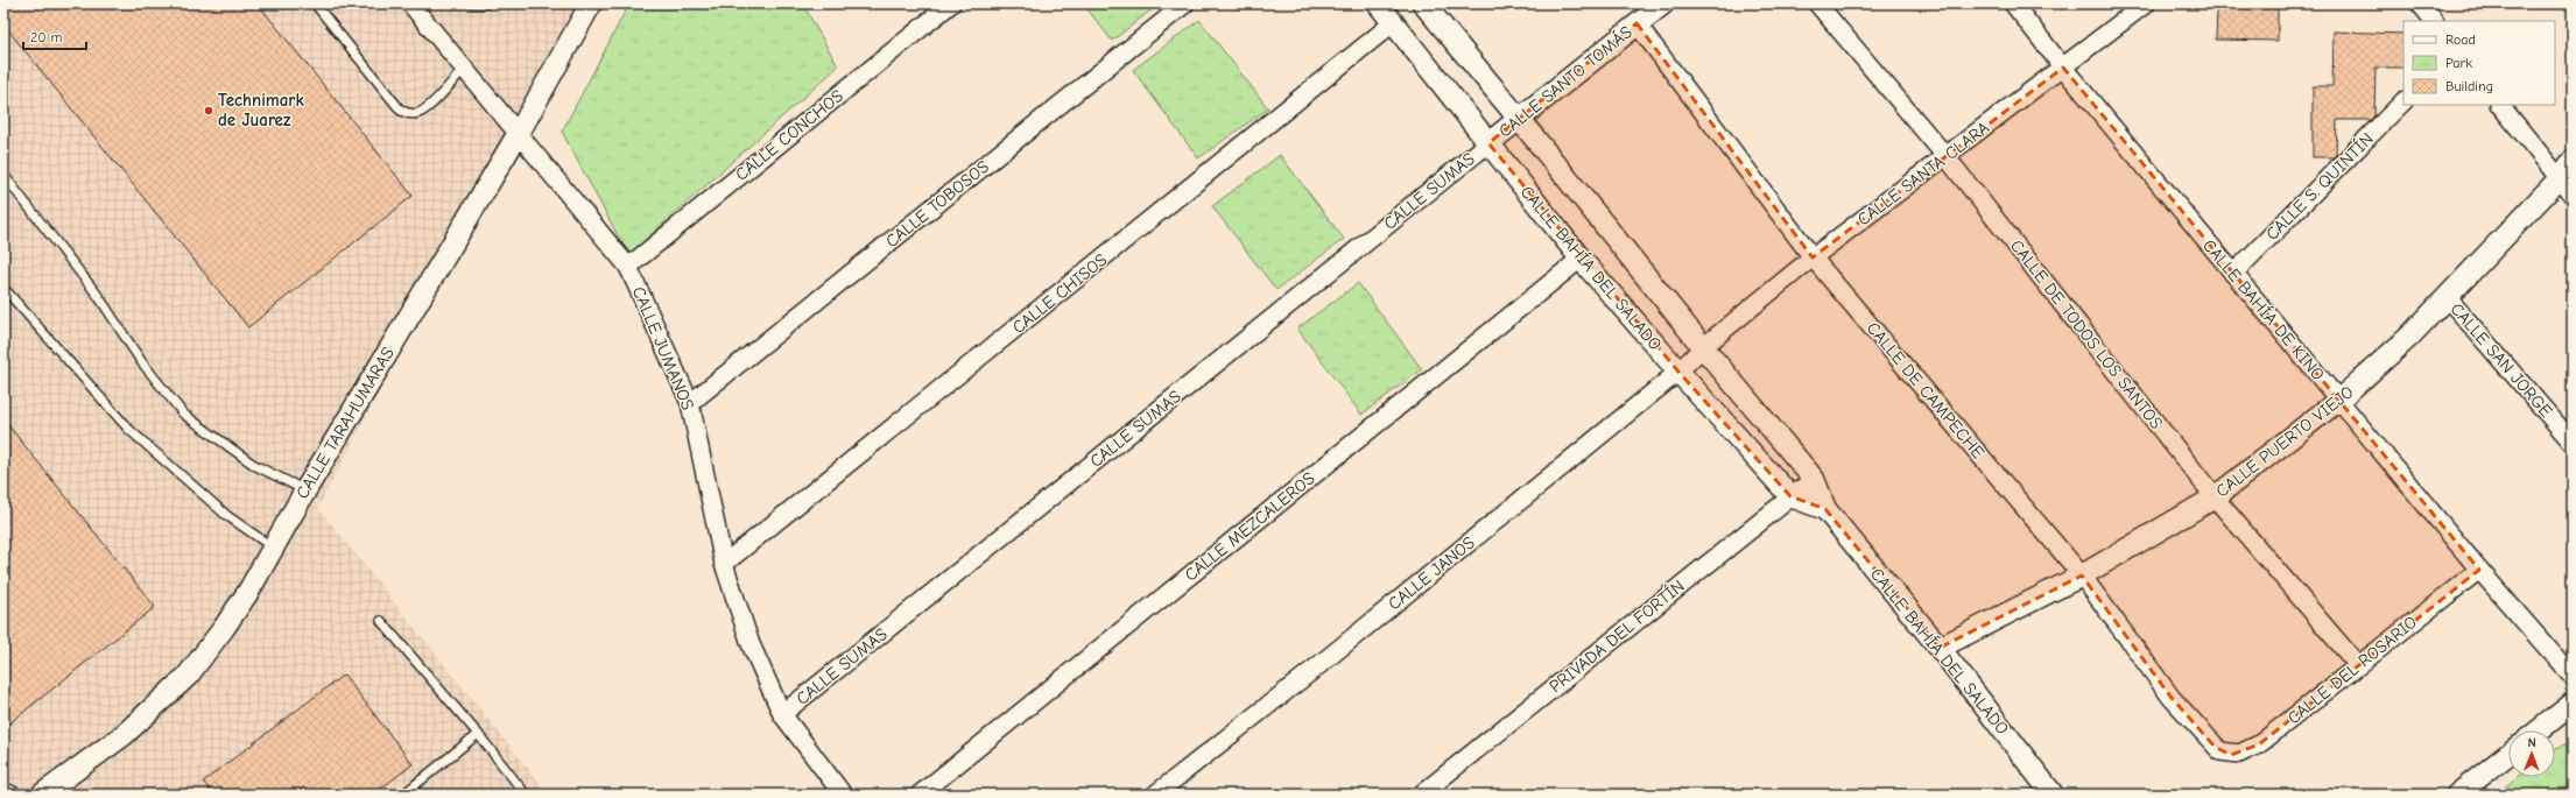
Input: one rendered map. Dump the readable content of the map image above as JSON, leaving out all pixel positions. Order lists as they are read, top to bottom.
{
  "streets": {
    "street": [
      "CALLE SANTO TOMÁS",
      "CALLE CONCHOS",
      "CALLE SANTA CLARA",
      "CALLE S. QUINTÍN",
      "CALLE SUMAS",
      "CALLE TOBOSOS",
      "CALLE BAHÍA DEL SALADO",
      "CALLE CHISOS",
      "CALLE BAHÍA DE KINO",
      "CALLE DE TODOS LOS SANTOS",
      "CALLE JUMANOS",
      "CALLE SAN JORGE",
      "CALLE DE CAMPECHE",
      "CALLE TARAHUMARAS",
      "CALLE PUERTO VIEJO",
      "CALLE MEZCALEROS",
      "CALLE JANOS",
      "PRIVADA DEL FORTÍN",
      "CALLE DEL ROSARIO"
    ]
  },
  "crossings": [
    ["CALLE SANTO TOMÁS", "CALLE SUMAS"],
    ["CALLE SANTO TOMÁS", "CALLE BAHÍA DEL SALADO"],
    ["CALLE SANTO TOMÁS", "CALLE DE CAMPECHE"],
    ["CALLE CONCHOS", "CALLE JUMANOS"],
    ["CALLE SANTA CLARA", "CALLE BAHÍA DEL SALADO"],
    ["CALLE SANTA CLARA", "CALLE BAHÍA DE KINO"],
    ["CALLE SANTA CLARA", "CALLE DE TODOS LOS SANTOS"],
    ["CALLE SANTA CLARA", "CALLE DE CAMPECHE"],
    ["CALLE SANTA CLARA", "CALLE JANOS"],
    ["CALLE S. QUINTÍN", "CALLE BAHÍA DE KINO"],
    ["CALLE SUMAS", "CALLE BAHÍA DEL SALADO"],
    ["CALLE SUMAS", "CALLE JUMANOS"],
    ["CALLE TOBOSOS", "CALLE JUMANOS"],
    ["CALLE BAHÍA DEL SALADO", "CALLE CHISOS"],
    ["CALLE BAHÍA DEL SALADO", "CALLE PUERTO VIEJO"],
    ["CALLE BAHÍA DEL SALADO", "CALLE MEZCALEROS"],
    ["CALLE BAHÍA DEL SALADO", "CALLE JANOS"],
    ["CALLE BAHÍA DEL SALADO", "PRIVADA DEL FORTÍN"],
    ["CALLE CHISOS", "CALLE JUMANOS"],
    ["CALLE BAHÍA DE KINO", "CALLE PUERTO VIEJO"],
    ["CALLE BAHÍA DE KINO", "CALLE DEL ROSARIO"],
    ["CALLE DE TODOS LOS SANTOS", "CALLE PUERTO VIEJO"],
    ["CALLE DE TODOS LOS SANTOS", "CALLE DEL ROSARIO"],
    ["CALLE JUMANOS", "CALLE TARAHUMARAS"],
    ["CALLE SAN JORGE", "CALLE PUERTO VIEJO"],
    ["CALLE DE CAMPECHE", "CALLE PUERTO VIEJO"],
    ["CALLE DE CAMPECHE", "CALLE DEL ROSARIO"]
  ],
  "places": ["Technimark de Juarez"],
  "legend": ["Road", "Park", "Building"],
  "scale_bar": "20 m",
  "north": "top"
}
